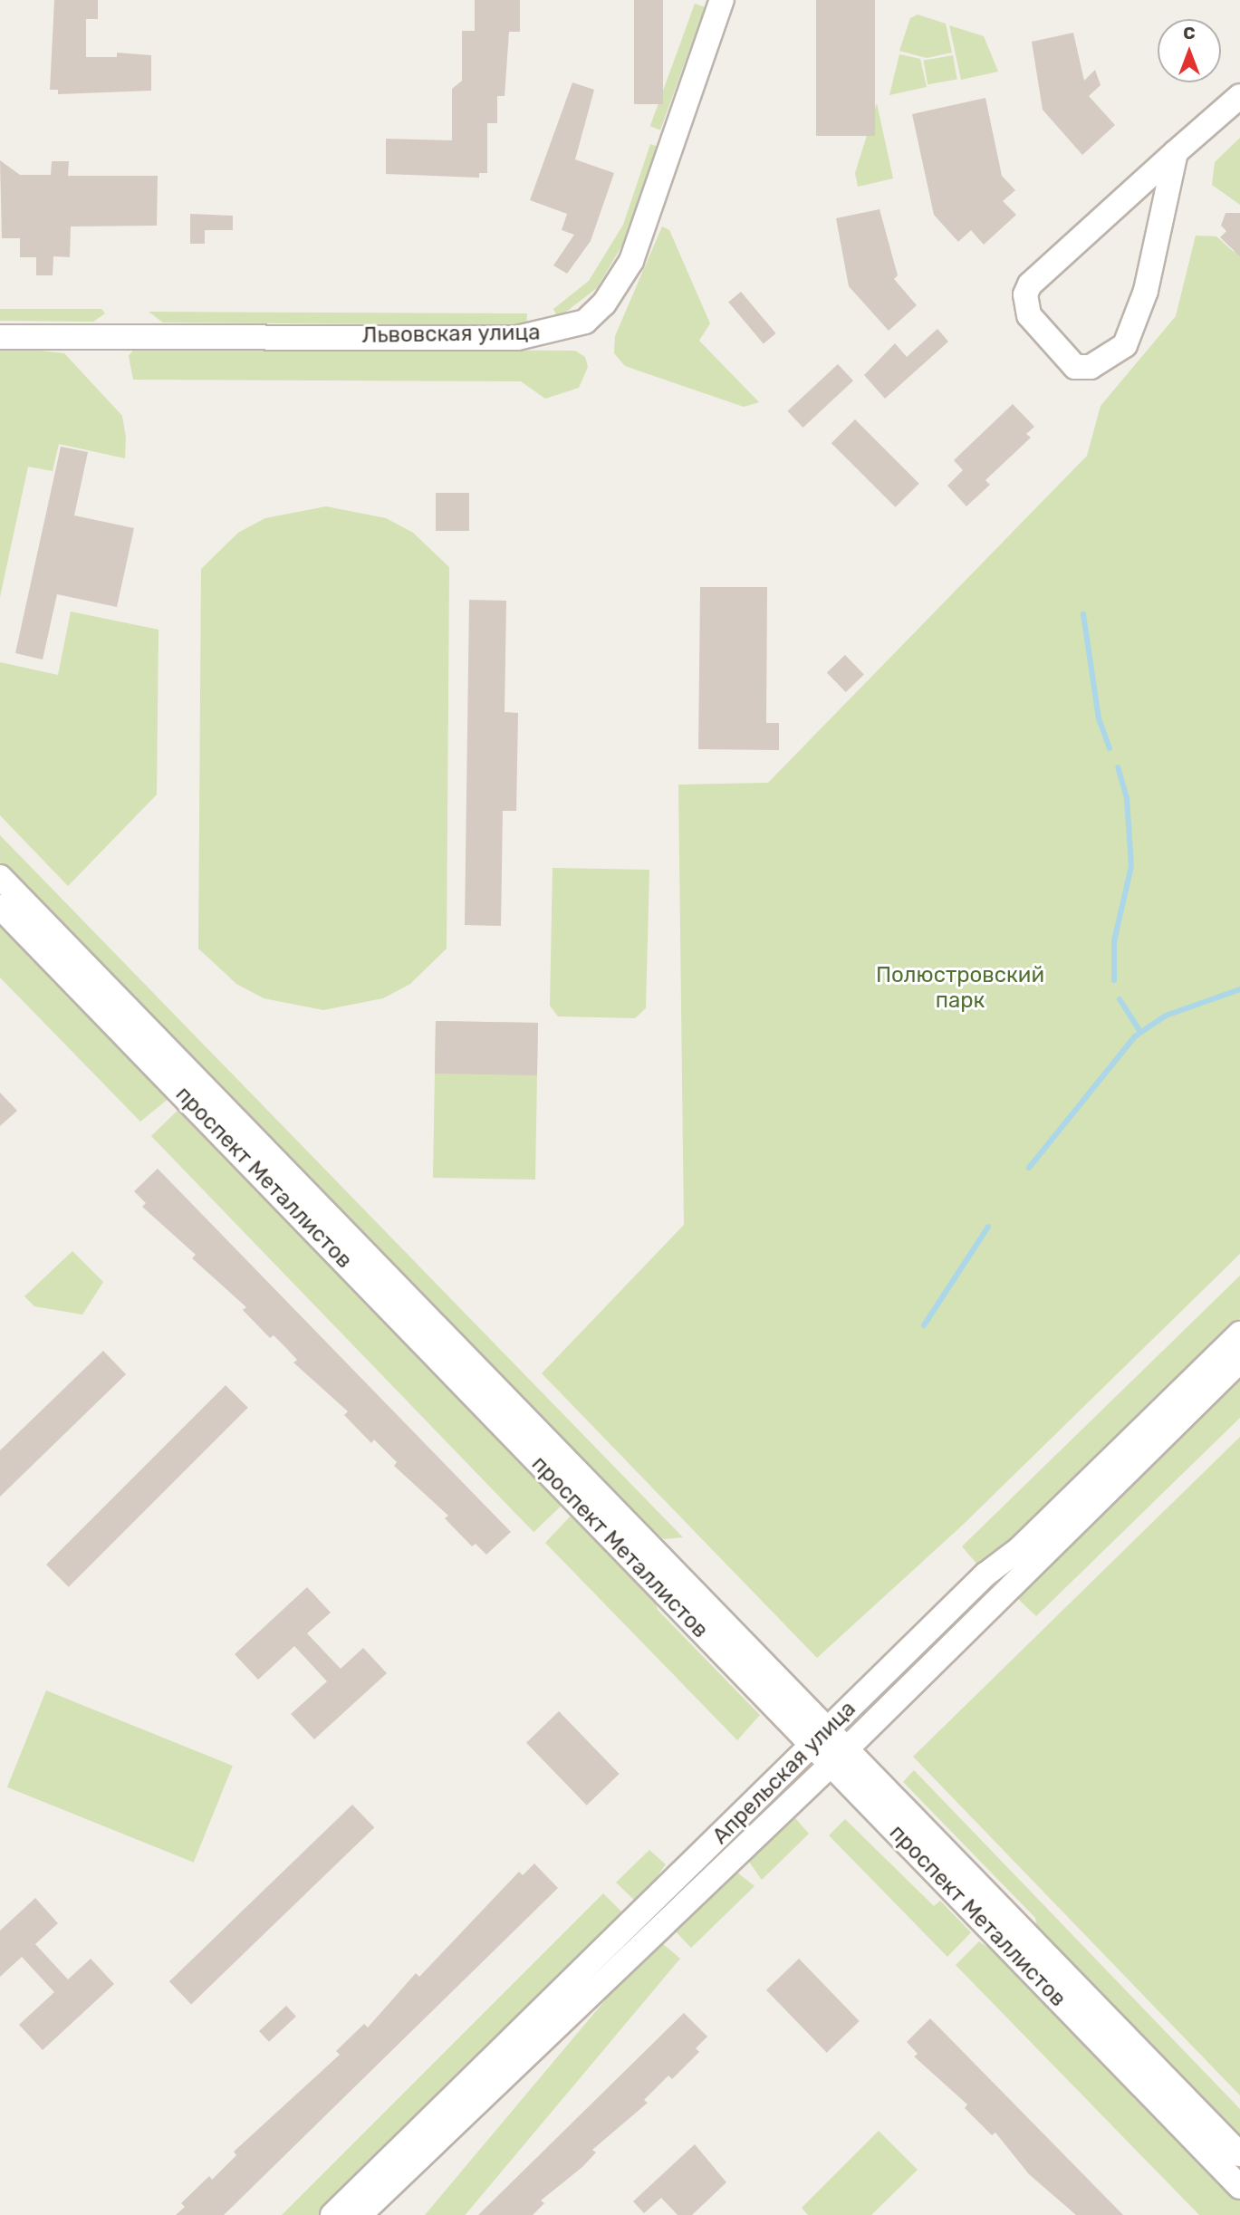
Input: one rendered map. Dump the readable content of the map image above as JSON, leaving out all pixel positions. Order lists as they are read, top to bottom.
{
  "streets": {
    "street": ["Львовская улица", "проспект Металлистов", "Апрельская улица"]
  },
  "crossings": [
    ["проспект Металлистов", "Апрельская улица"]
  ],
  "parks": ["Полюстровский парк"],
  "north": "top"
}
